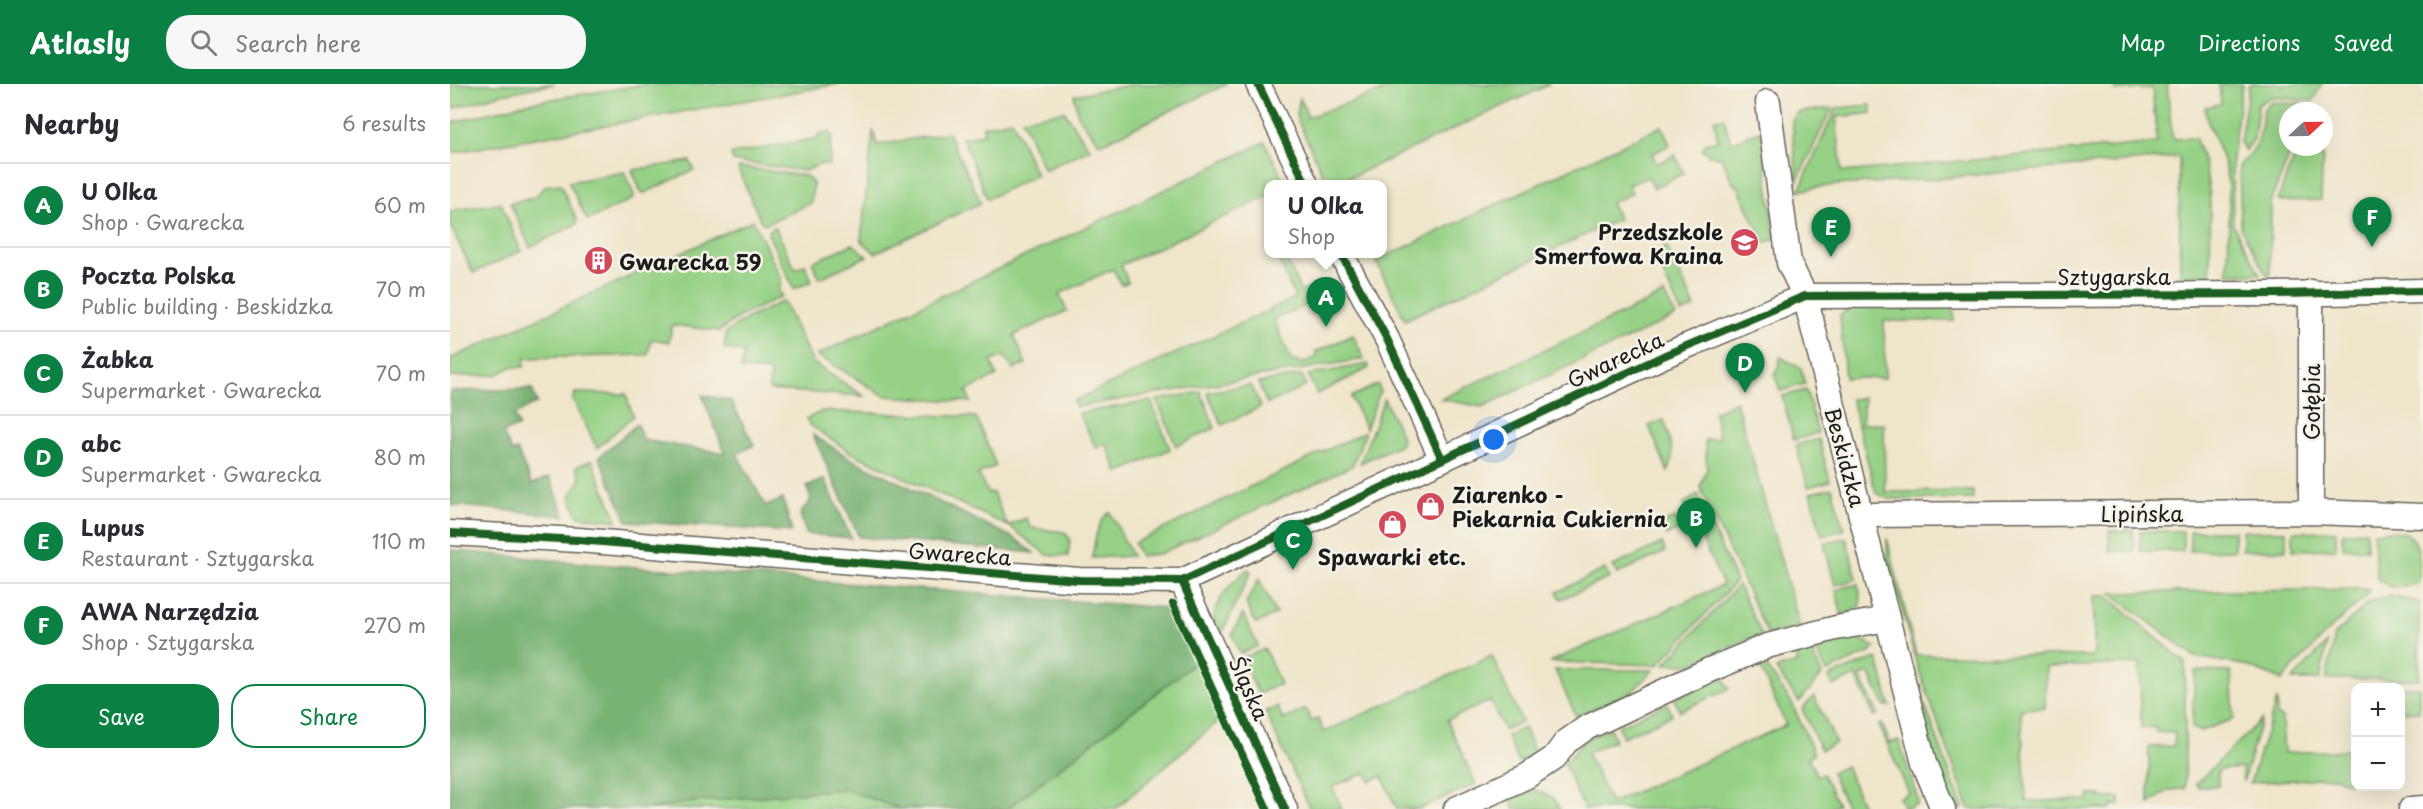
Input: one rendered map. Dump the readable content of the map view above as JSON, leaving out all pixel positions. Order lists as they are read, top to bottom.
{
  "streets": {
    "street": [
      "Sztygarska",
      "Gwarecka",
      "Gołębia",
      "Beskidzka",
      "Lipińska",
      "Śląska"
    ]
  },
  "crossings": [
    ["Sztygarska", "Gwarecka"],
    ["Sztygarska", "Gołębia"],
    ["Sztygarska", "Beskidzka"],
    ["Gwarecka", "Beskidzka"],
    ["Gwarecka", "Śląska"],
    ["Gołębia", "Lipińska"],
    ["Beskidzka", "Lipińska"]
  ],
  "places": {
    "school or university": ["Przedszkole Smerfowa Kraina"],
    "building": ["Gwarecka 59"],
    "shop": ["Ziarenko - Piekarnia Cukiernia", "Spawarki etc."]
  },
  "north": "right",
  "page": {
    "header": "Atlasly",
    "search": "Search here",
    "nav": ["Map", "Directions", "Saved"],
    "heading": ["Nearby", "6 results"],
    "list": [
      {
        "mark": "A",
        "name": "U Olka",
        "note": "Shop · Gwarecka",
        "value": "60 m"
      },
      {
        "mark": "B",
        "name": "Poczta Polska",
        "note": "Public building · Beskidzka",
        "value": "70 m"
      },
      {
        "mark": "C",
        "name": "Żabka",
        "note": "Supermarket · Gwarecka",
        "value": "70 m"
      },
      {
        "mark": "D",
        "name": "abc",
        "note": "Supermarket · Gwarecka",
        "value": "80 m"
      },
      {
        "mark": "E",
        "name": "Lupus",
        "note": "Restaurant · Sztygarska",
        "value": "110 m"
      },
      {
        "mark": "F",
        "name": "AWA Narzędzia",
        "note": "Shop · Sztygarska",
        "value": "270 m"
      }
    ],
    "popup": ["U Olka", "Shop"],
    "pins": [
      "F",
      "E",
      "A",
      "D",
      "B",
      "C"
    ],
    "buttons": ["Save", "Share"],
    "map_buttons": ["+", "−"]
  }
}
